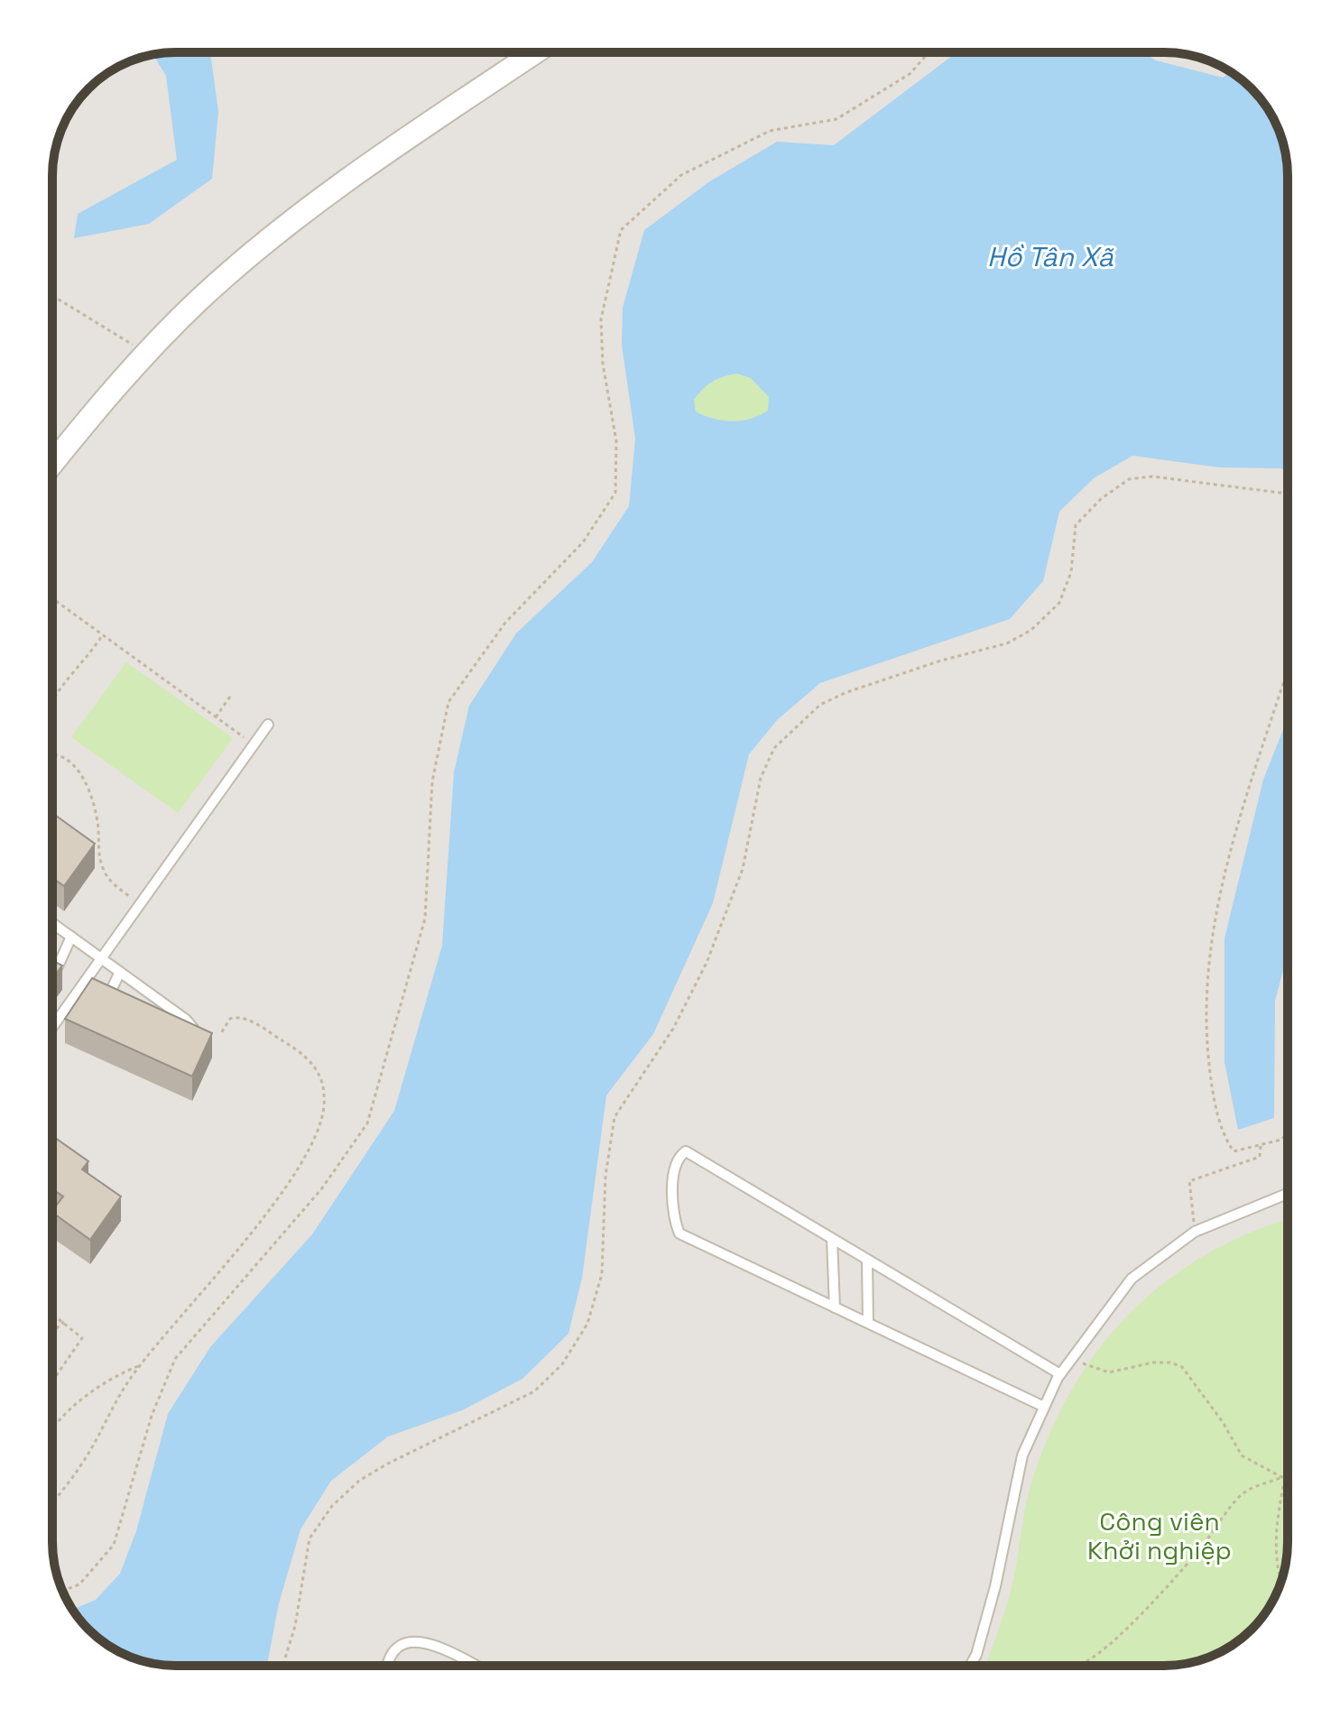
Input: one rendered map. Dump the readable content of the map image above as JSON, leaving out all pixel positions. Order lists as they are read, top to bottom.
{
  "water": ["Hồ Tân Xã"],
  "parks": ["Công viên Khởi nghiệp"]
}
